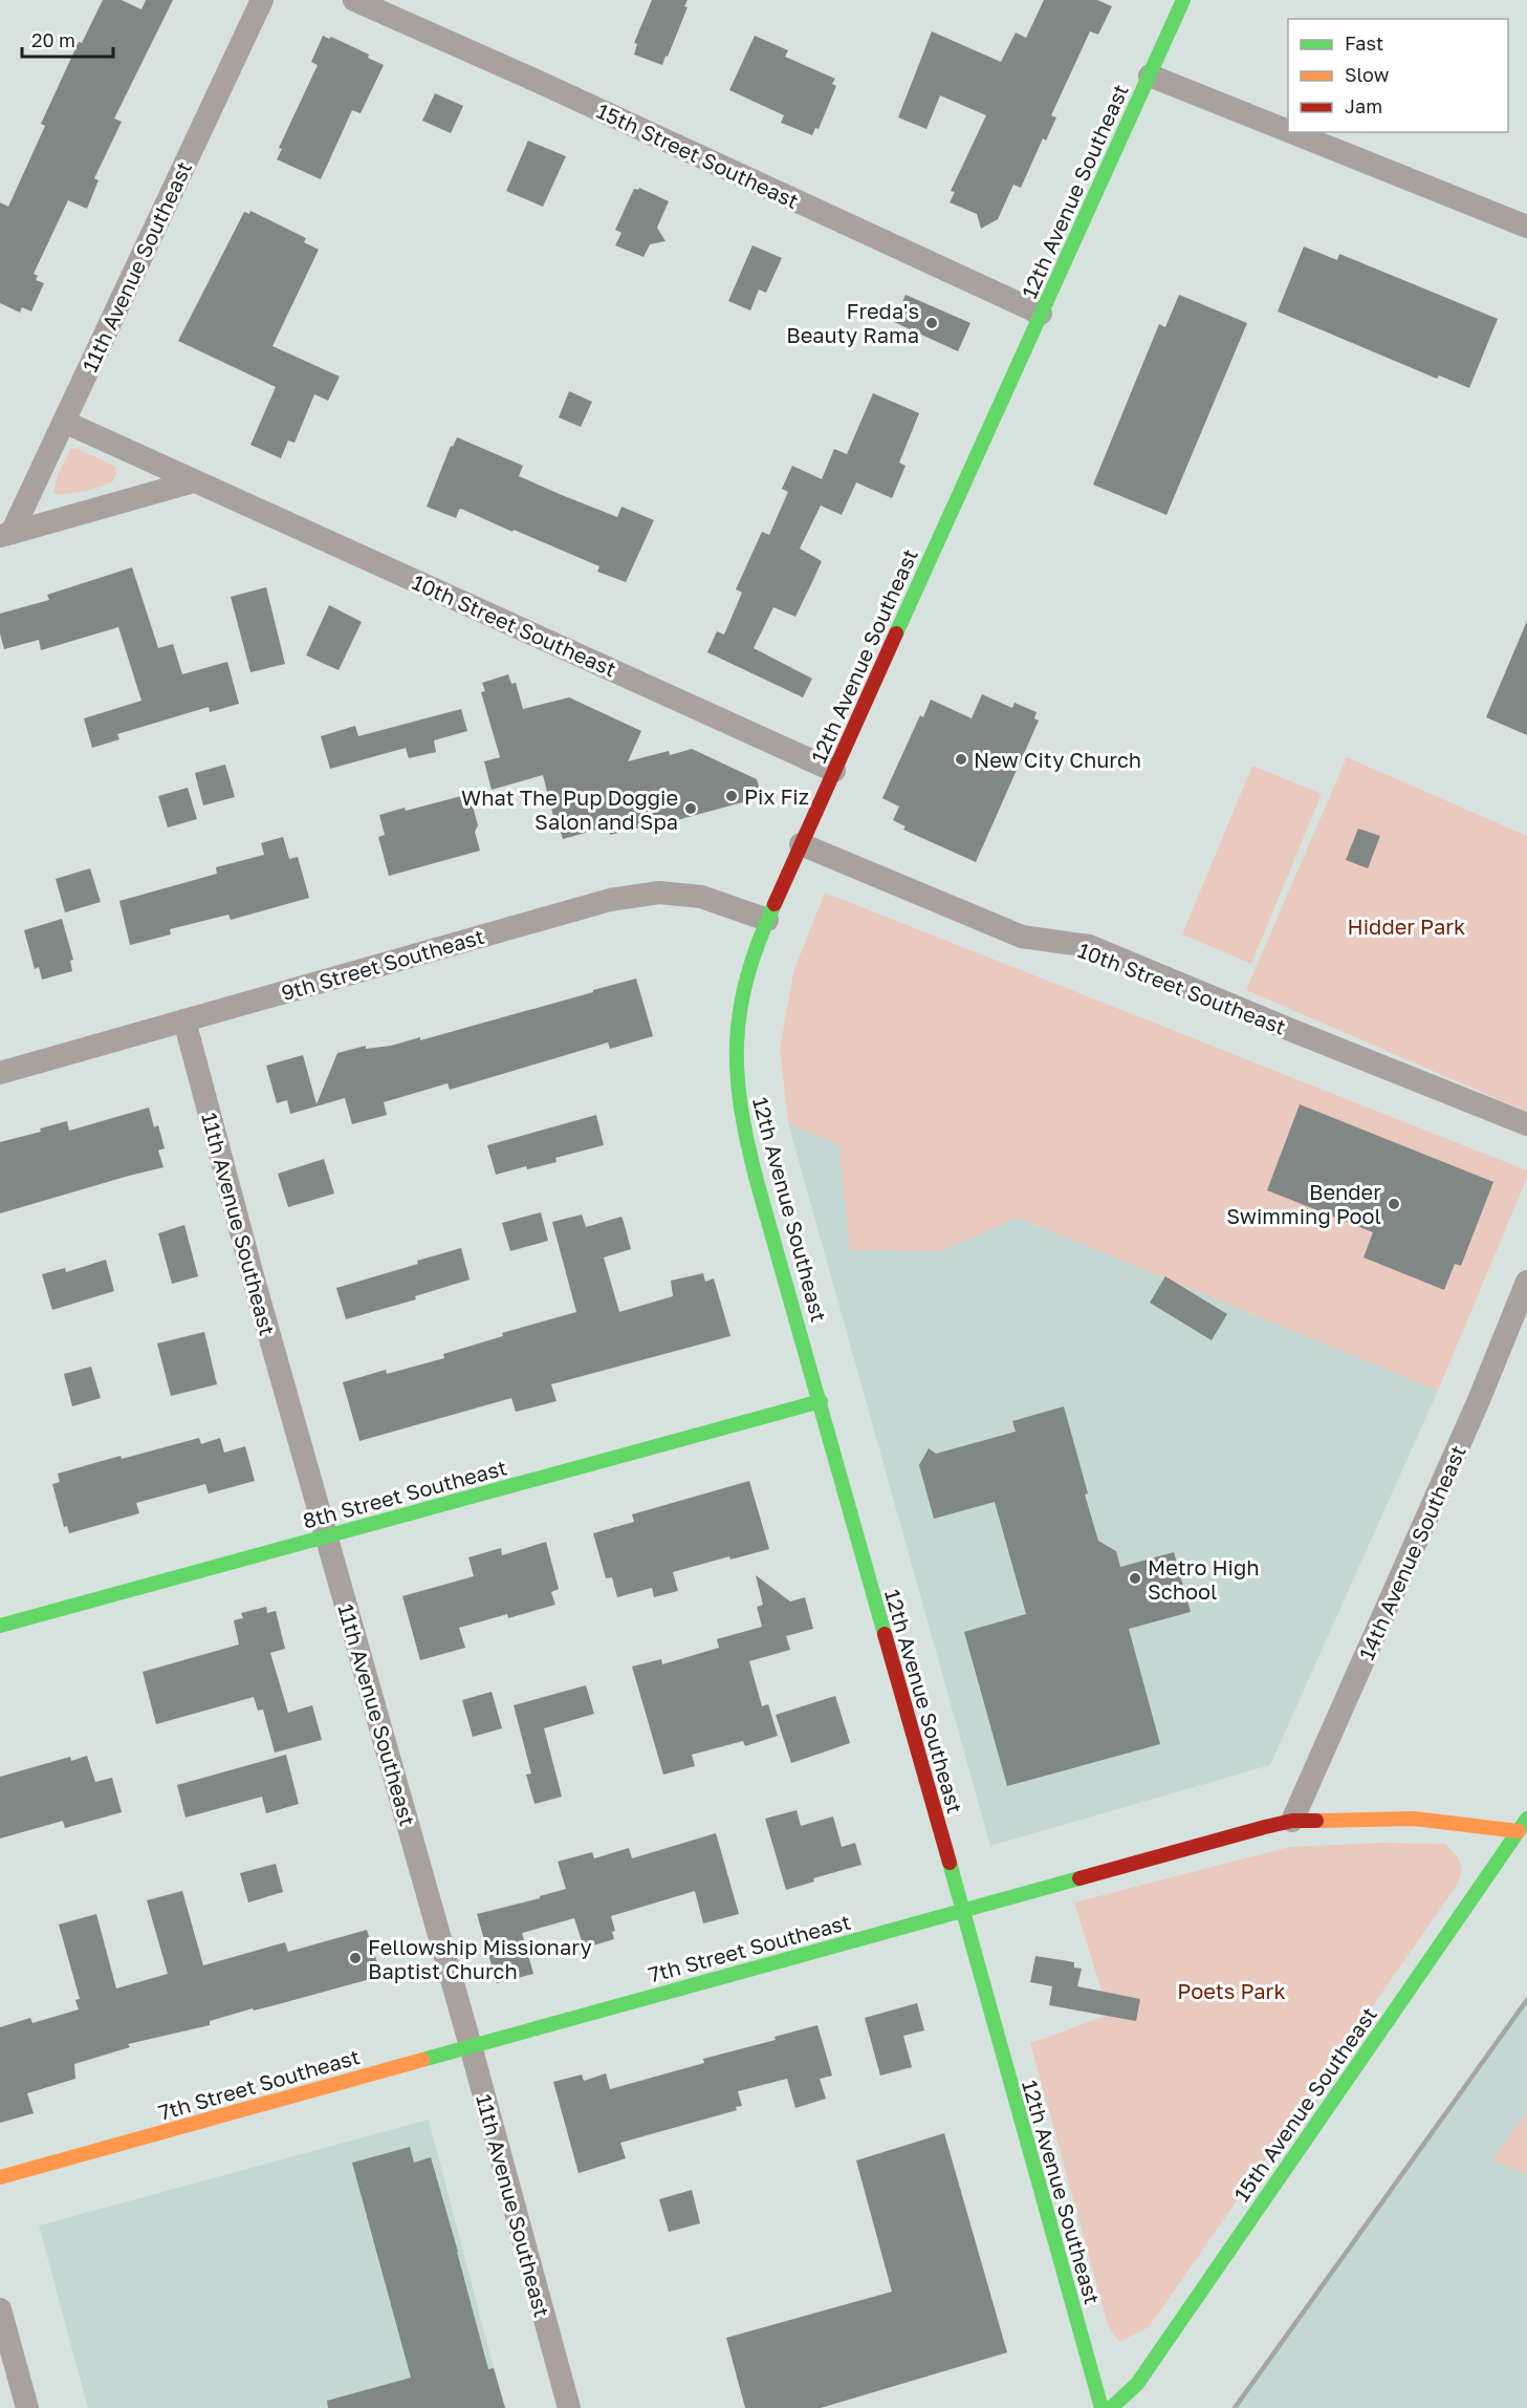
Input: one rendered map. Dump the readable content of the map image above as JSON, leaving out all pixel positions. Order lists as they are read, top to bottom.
{
  "streets": {
    "main road": [
      "12th Avenue Southeast",
      "8th Street Southeast",
      "7th Street Southeast",
      "15th Avenue Southeast"
    ],
    "street": [
      "15th Street Southeast",
      "11th Avenue Southeast",
      "10th Street Southeast",
      "9th Street Southeast",
      "14th Avenue Southeast"
    ]
  },
  "crossings": [
    ["15th Street Southeast", "12th Avenue Southeast"],
    ["12th Avenue Southeast", "10th Street Southeast"],
    ["12th Avenue Southeast", "9th Street Southeast"],
    ["12th Avenue Southeast", "8th Street Southeast"],
    ["12th Avenue Southeast", "7th Street Southeast"],
    ["11th Avenue Southeast", "10th Street Southeast"],
    ["11th Avenue Southeast", "9th Street Southeast"],
    ["11th Avenue Southeast", "8th Street Southeast"],
    ["11th Avenue Southeast", "7th Street Southeast"],
    ["14th Avenue Southeast", "7th Street Southeast"],
    ["7th Street Southeast", "15th Avenue Southeast"]
  ],
  "parks": ["Hidder Park", "Poets Park"],
  "places": [
    "Freda's Beauty Rama",
    "New City Church",
    "Pix Fiz",
    "What The Pup Doggie Salon and Spa",
    "Bender Swimming Pool",
    "Metro High School",
    "Fellowship Missionary Baptist Church"
  ],
  "legend": ["Fast", "Slow", "Jam"],
  "scale_bar": "20 m"
}
